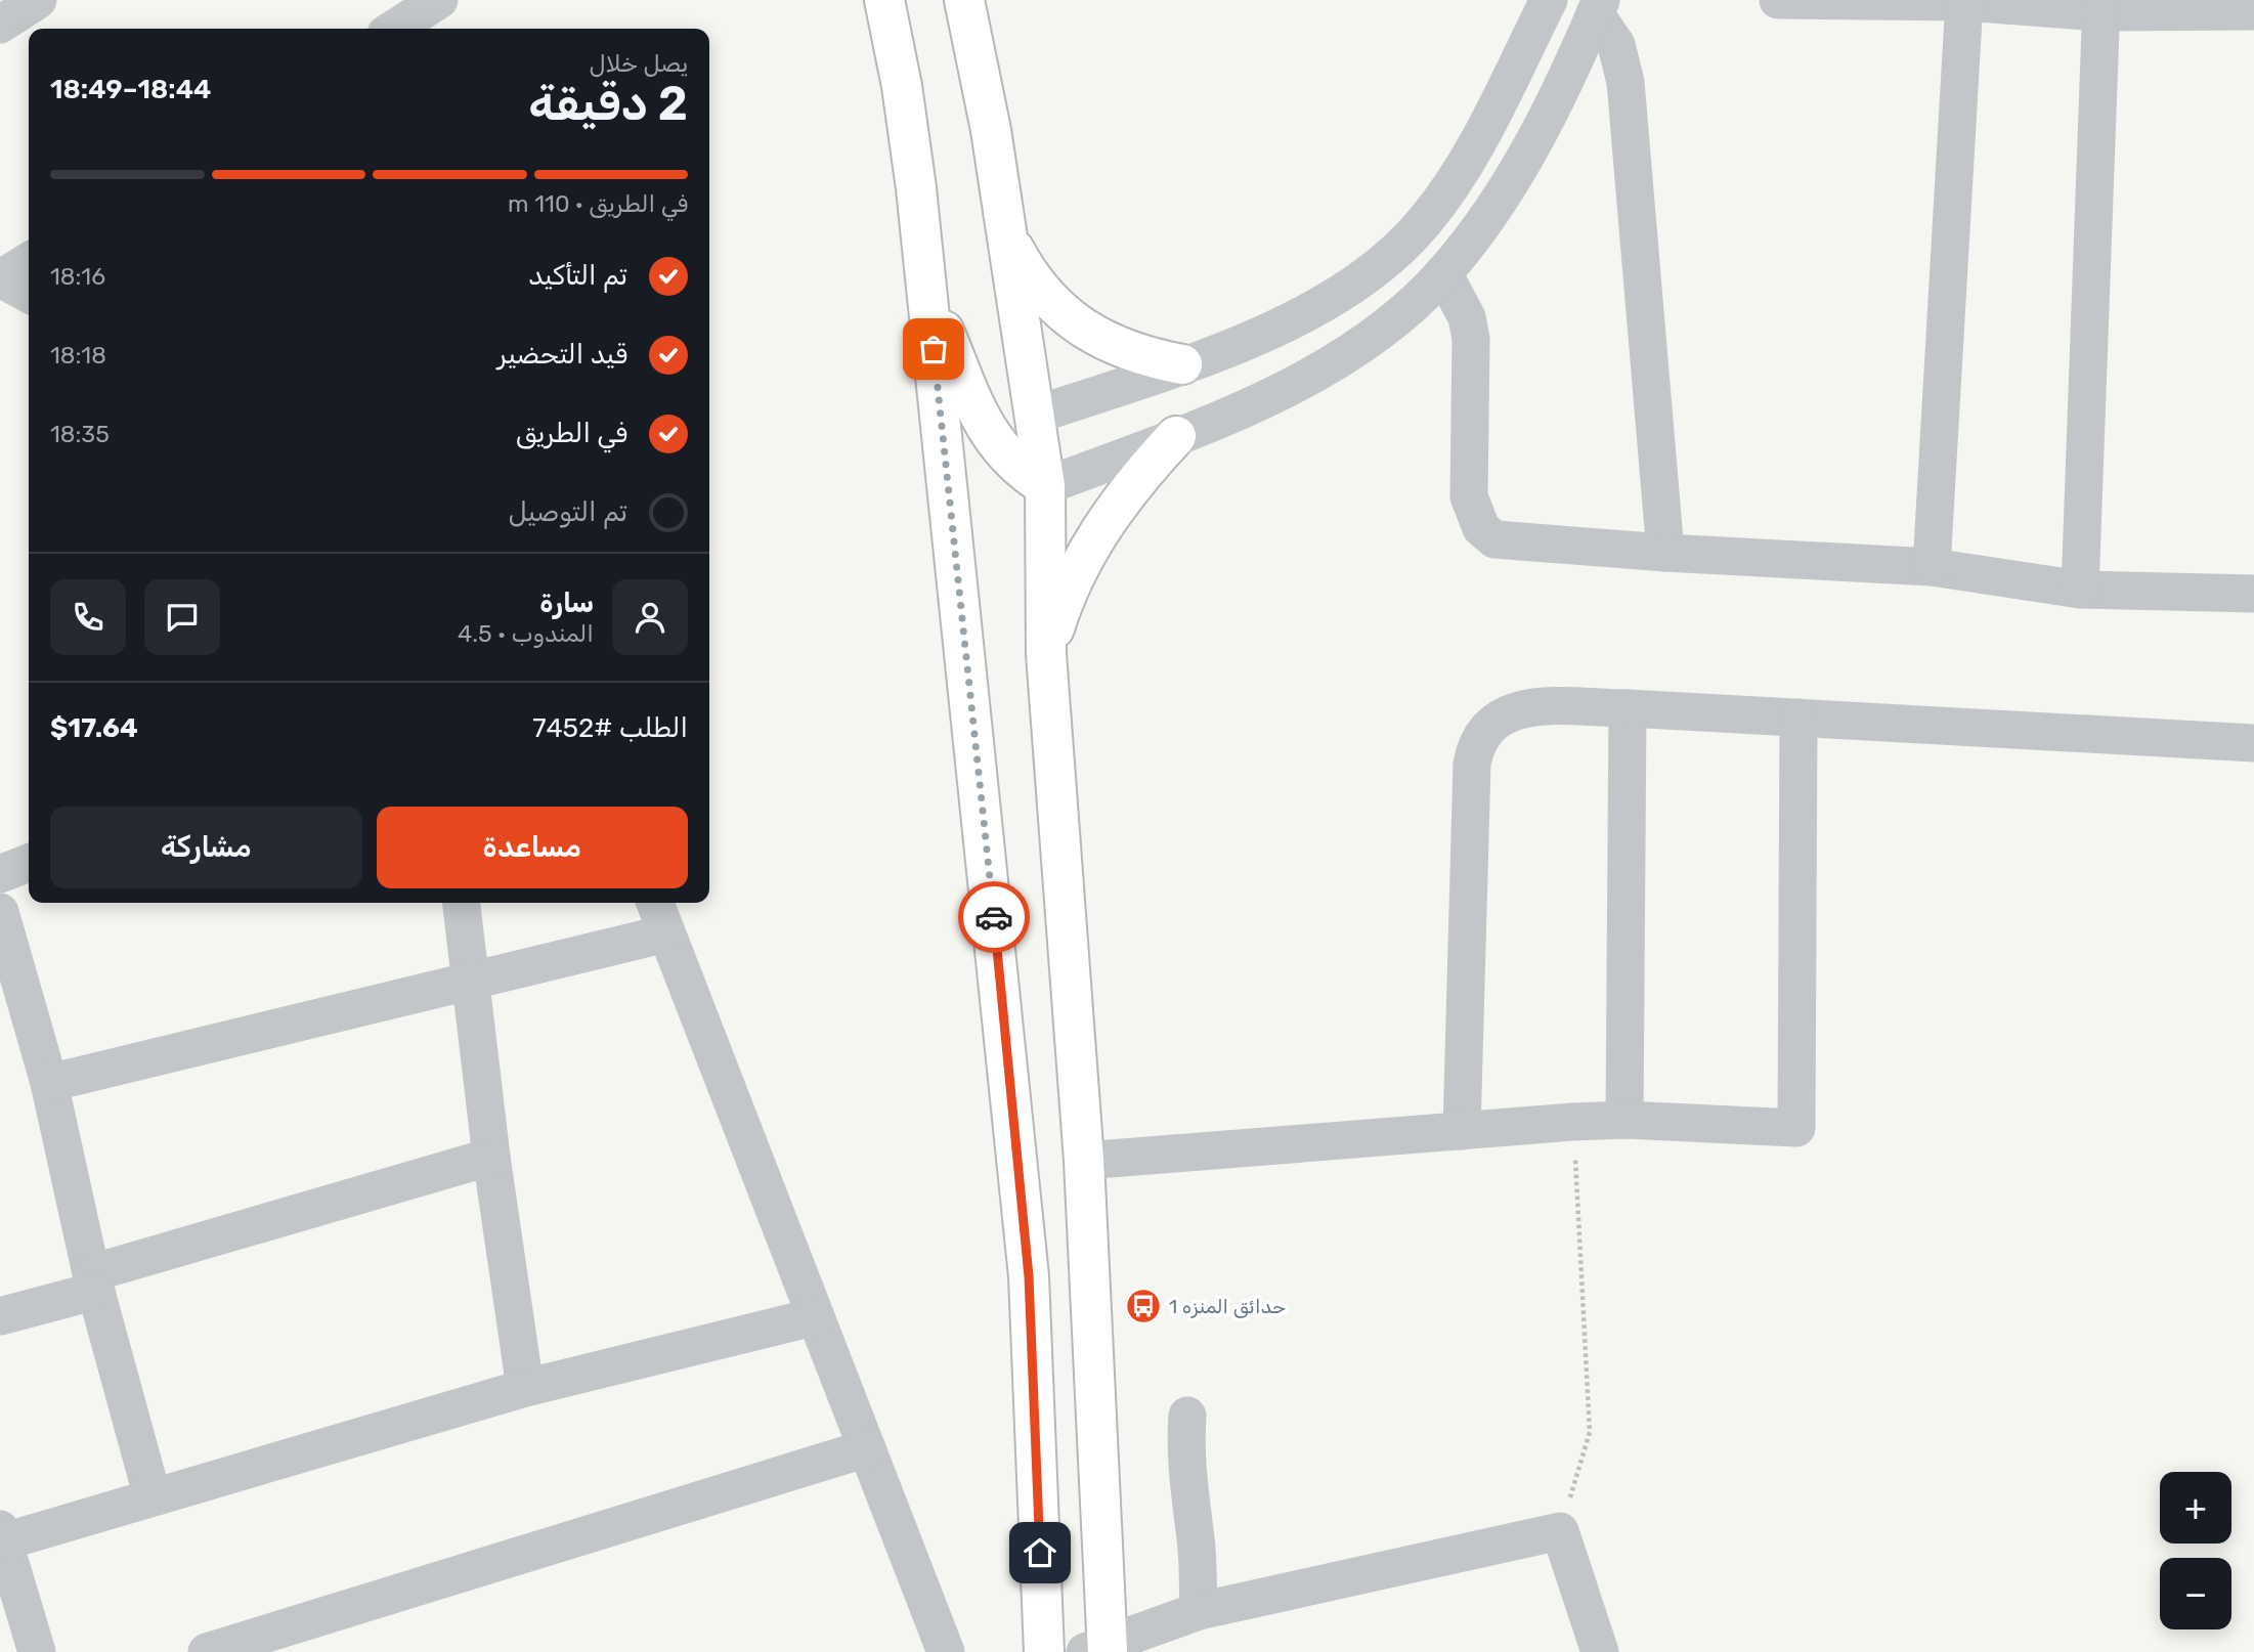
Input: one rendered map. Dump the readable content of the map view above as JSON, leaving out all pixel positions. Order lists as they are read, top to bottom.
{
  "places": {
    "bus stop": ["حدائق المنزه 1"]
  },
  "page": {
    "heading": ["2 دقيقة", "يصل خلال", "18:44–18:49"],
    "panel": [
      "سارة",
      "المندوب · 4.5",
      "الطلب #7452",
      "$17.64"
    ],
    "bar": "في الطريق · 110 m",
    "list": [
      ["تم التأكيد", "18:16"],
      ["قيد التحضير", "18:18"],
      ["في الطريق", "18:35"],
      "تم التوصيل"
    ],
    "buttons": ["مساعدة", "مشاركة"],
    "map_buttons": ["+", "−"]
  }
}
